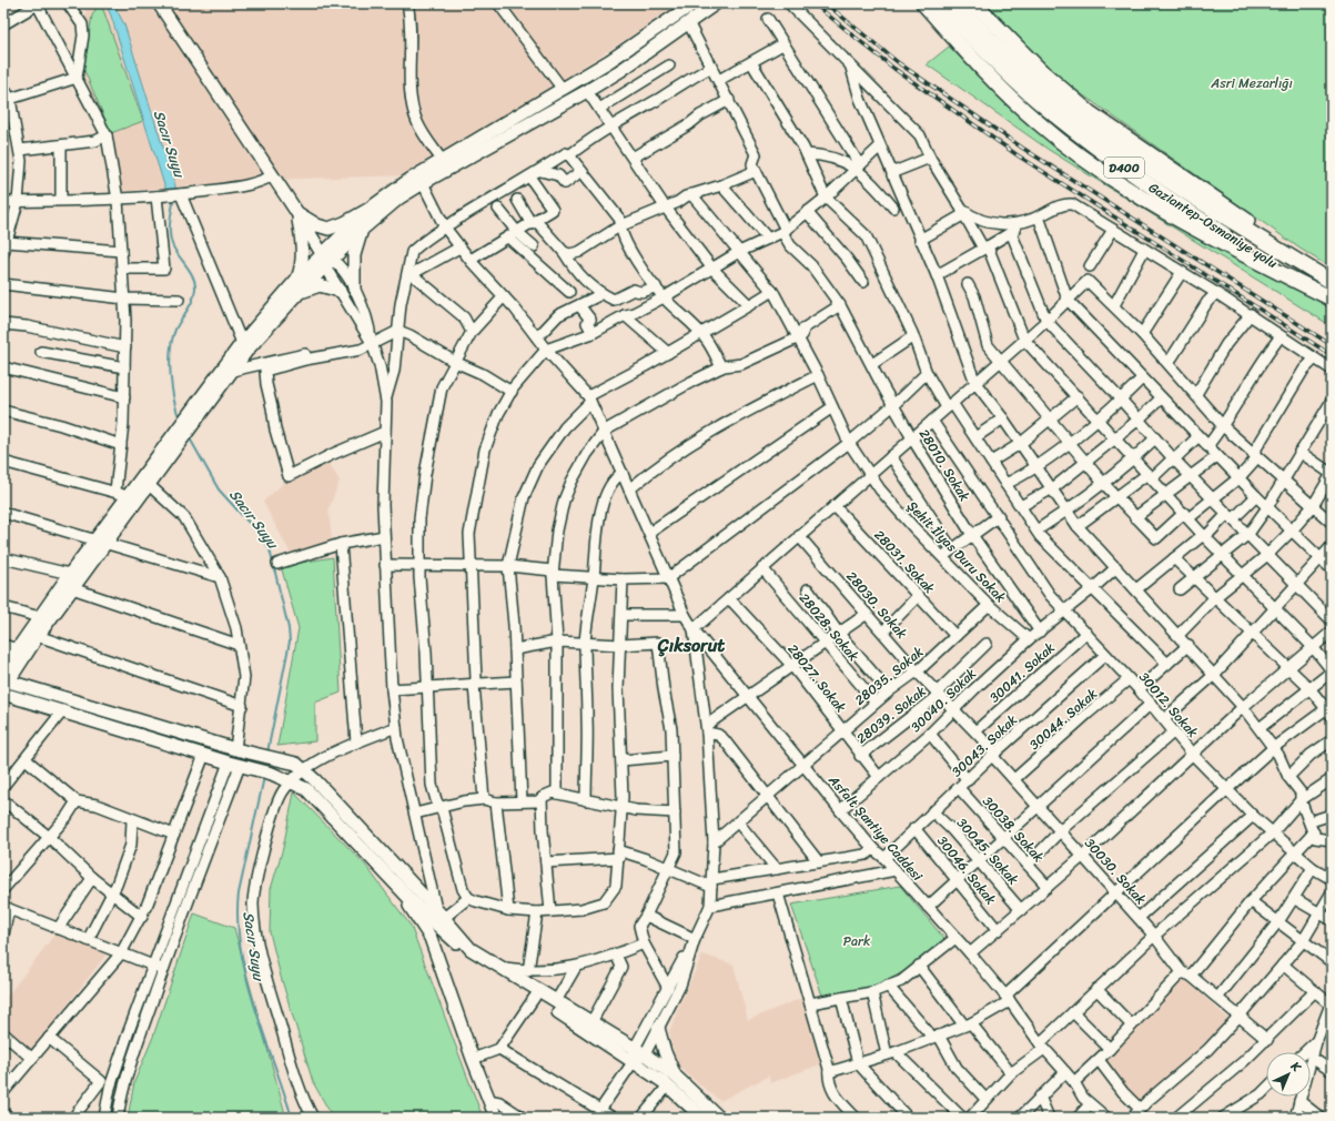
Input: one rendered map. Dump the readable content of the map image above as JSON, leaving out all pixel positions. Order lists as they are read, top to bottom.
{
  "streets": {
    "highway": ["D400", "Gaziantep-Osmaniye yolu"],
    "street": [
      "28010. Sokak",
      "Şehit İlyas Duru Sokak",
      "28031. Sokak",
      "28030. Sokak",
      "28028. Sokak",
      "30041. Sokak",
      "28035. Sokak",
      "28027. Sokak",
      "30040. Sokak",
      "30012. Sokak",
      "28039. Sokak",
      "30044. Sokak",
      "30043. Sokak",
      "Asfalt Şantiye Caddesi",
      "30038. Sokak",
      "30045. Sokak",
      "30046. Sokak",
      "30030. Sokak"
    ]
  },
  "crossings": [
    ["28010. Sokak", "30040. Sokak"],
    ["Şehit İlyas Duru Sokak", "28035. Sokak"],
    ["Şehit İlyas Duru Sokak", "30040. Sokak"],
    ["28031. Sokak", "28035. Sokak"],
    ["28030. Sokak", "28035. Sokak"],
    ["28030. Sokak", "30040. Sokak"],
    ["28030. Sokak", "28039. Sokak"],
    ["28030. Sokak", "30030. Sokak"],
    ["28028. Sokak", "28035. Sokak"],
    ["30041. Sokak", "30012. Sokak"],
    ["30041. Sokak", "30030. Sokak"],
    ["28035. Sokak", "28027. Sokak"],
    ["28035. Sokak", "Asfalt Şantiye Caddesi"],
    ["28027. Sokak", "30040. Sokak"],
    ["28027. Sokak", "28039. Sokak"],
    ["30040. Sokak", "30012. Sokak"],
    ["30040. Sokak", "Asfalt Şantiye Caddesi"],
    ["30040. Sokak", "30030. Sokak"],
    ["30012. Sokak", "30044. Sokak"],
    ["30012. Sokak", "30043. Sokak"],
    ["30044. Sokak", "30030. Sokak"],
    ["30043. Sokak", "Asfalt Şantiye Caddesi"],
    ["30043. Sokak", "30038. Sokak"],
    ["30043. Sokak", "30045. Sokak"],
    ["30043. Sokak", "30046. Sokak"],
    ["30043. Sokak", "30030. Sokak"]
  ],
  "districts": ["Çıksorut"],
  "water": ["Sacır Suyu"],
  "parks": ["Asri Mezarlığı", "Park"],
  "north": "top right"
}
